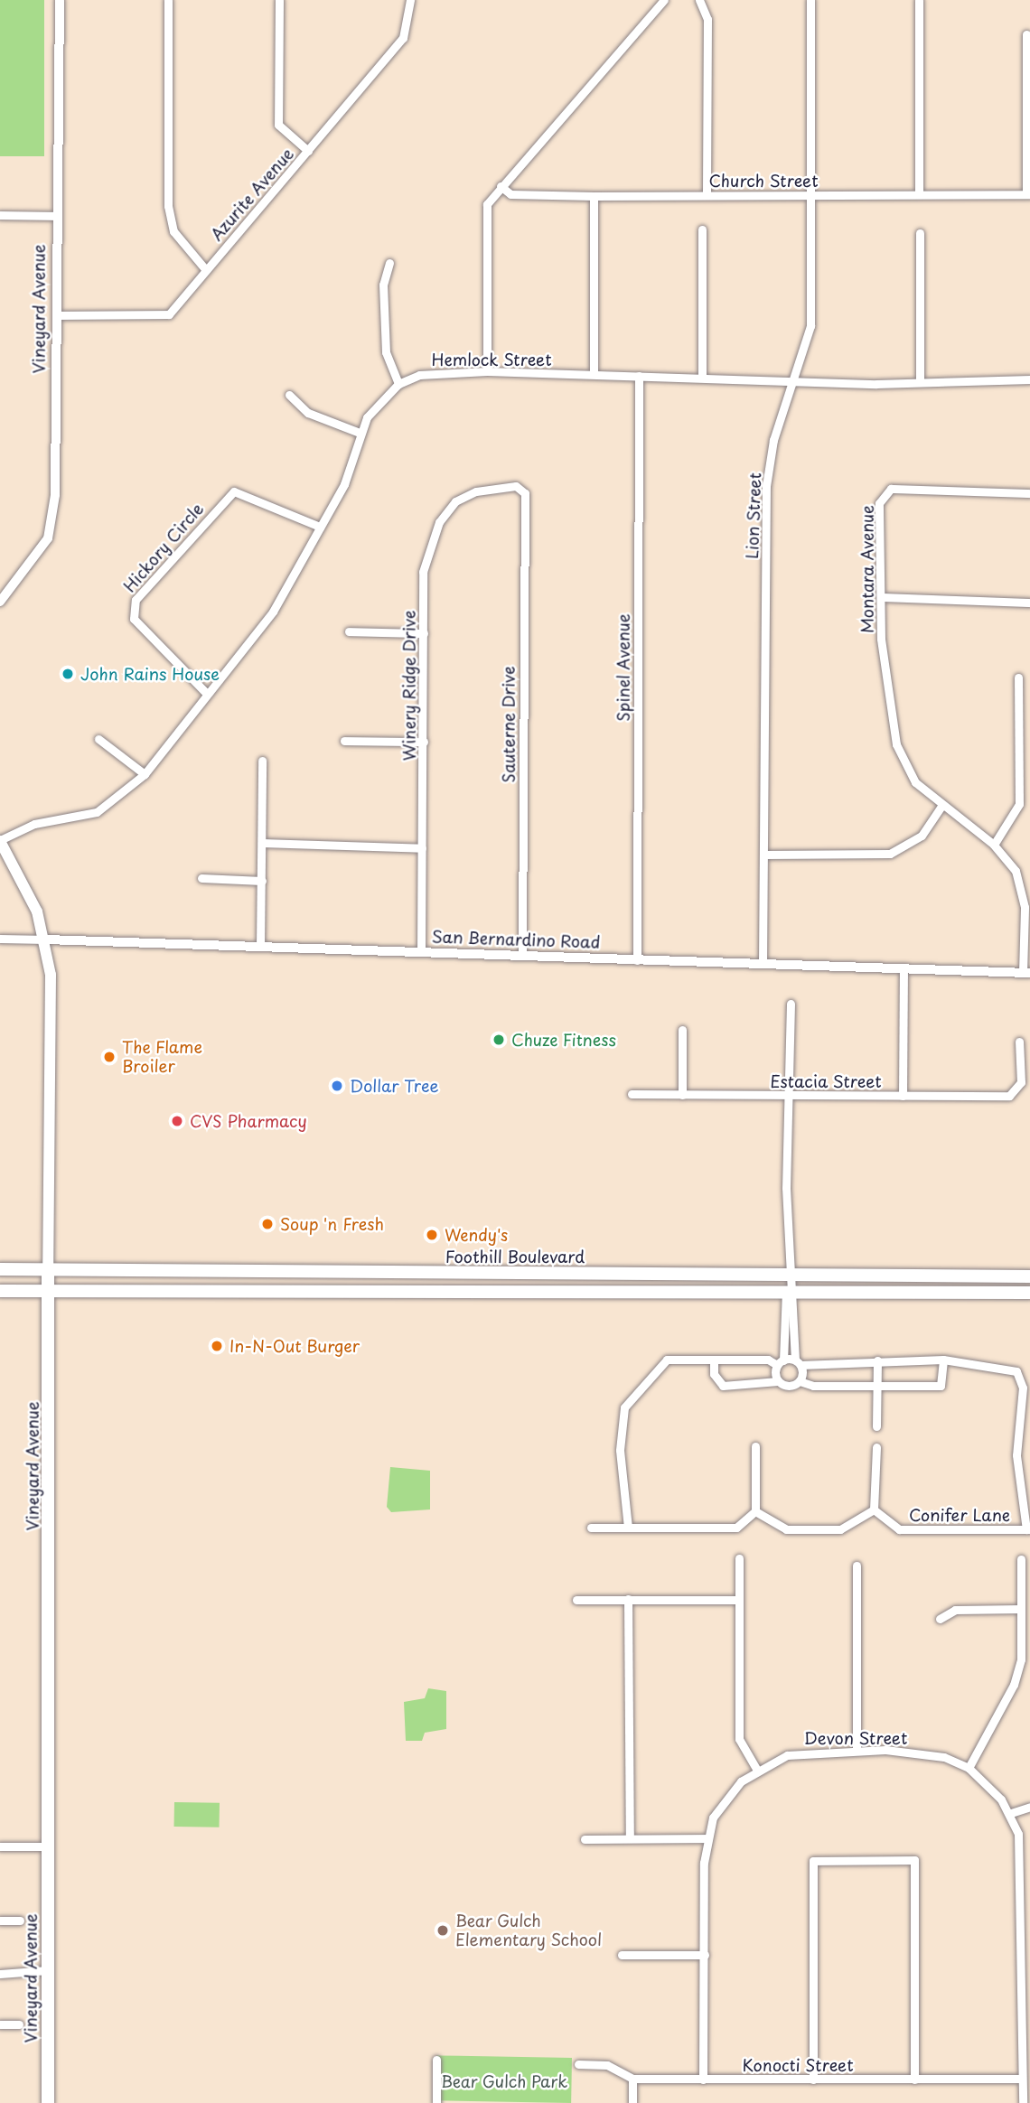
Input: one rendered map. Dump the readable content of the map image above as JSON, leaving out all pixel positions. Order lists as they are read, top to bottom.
{
  "streets": {
    "main road": ["Vineyard Avenue", "Foothill Boulevard"],
    "street": [
      "Church Street",
      "Azurite Avenue",
      "Hemlock Street",
      "Lion Street",
      "Hickory Circle",
      "Montara Avenue",
      "Spinel Avenue",
      "Winery Ridge Drive",
      "Sauterne Drive",
      "San Bernardino Road",
      "Estacia Street",
      "Conifer Lane",
      "Devon Street",
      "Konocti Street"
    ]
  },
  "crossings": [
    ["Church Street", "Lion Street"],
    ["Azurite Avenue", "Vineyard Avenue"],
    ["Vineyard Avenue", "Hemlock Street"],
    ["Vineyard Avenue", "San Bernardino Road"],
    ["Vineyard Avenue", "Foothill Boulevard"],
    ["Hemlock Street", "Lion Street"],
    ["Hemlock Street", "Hickory Circle"],
    ["Hemlock Street", "Spinel Avenue"],
    ["Lion Street", "San Bernardino Road"],
    ["Montara Avenue", "San Bernardino Road"],
    ["Spinel Avenue", "San Bernardino Road"],
    ["Winery Ridge Drive", "Sauterne Drive"],
    ["Winery Ridge Drive", "San Bernardino Road"],
    ["Sauterne Drive", "San Bernardino Road"]
  ],
  "parks": ["Bear Gulch Park"],
  "places": [
    "John Rains House",
    "Chuze Fitness",
    "The Flame Broiler",
    "Dollar Tree",
    "CVS Pharmacy",
    "Soup 'n Fresh",
    "Wendy's",
    "In-N-Out Burger",
    "Bear Gulch Elementary School"
  ]
}
